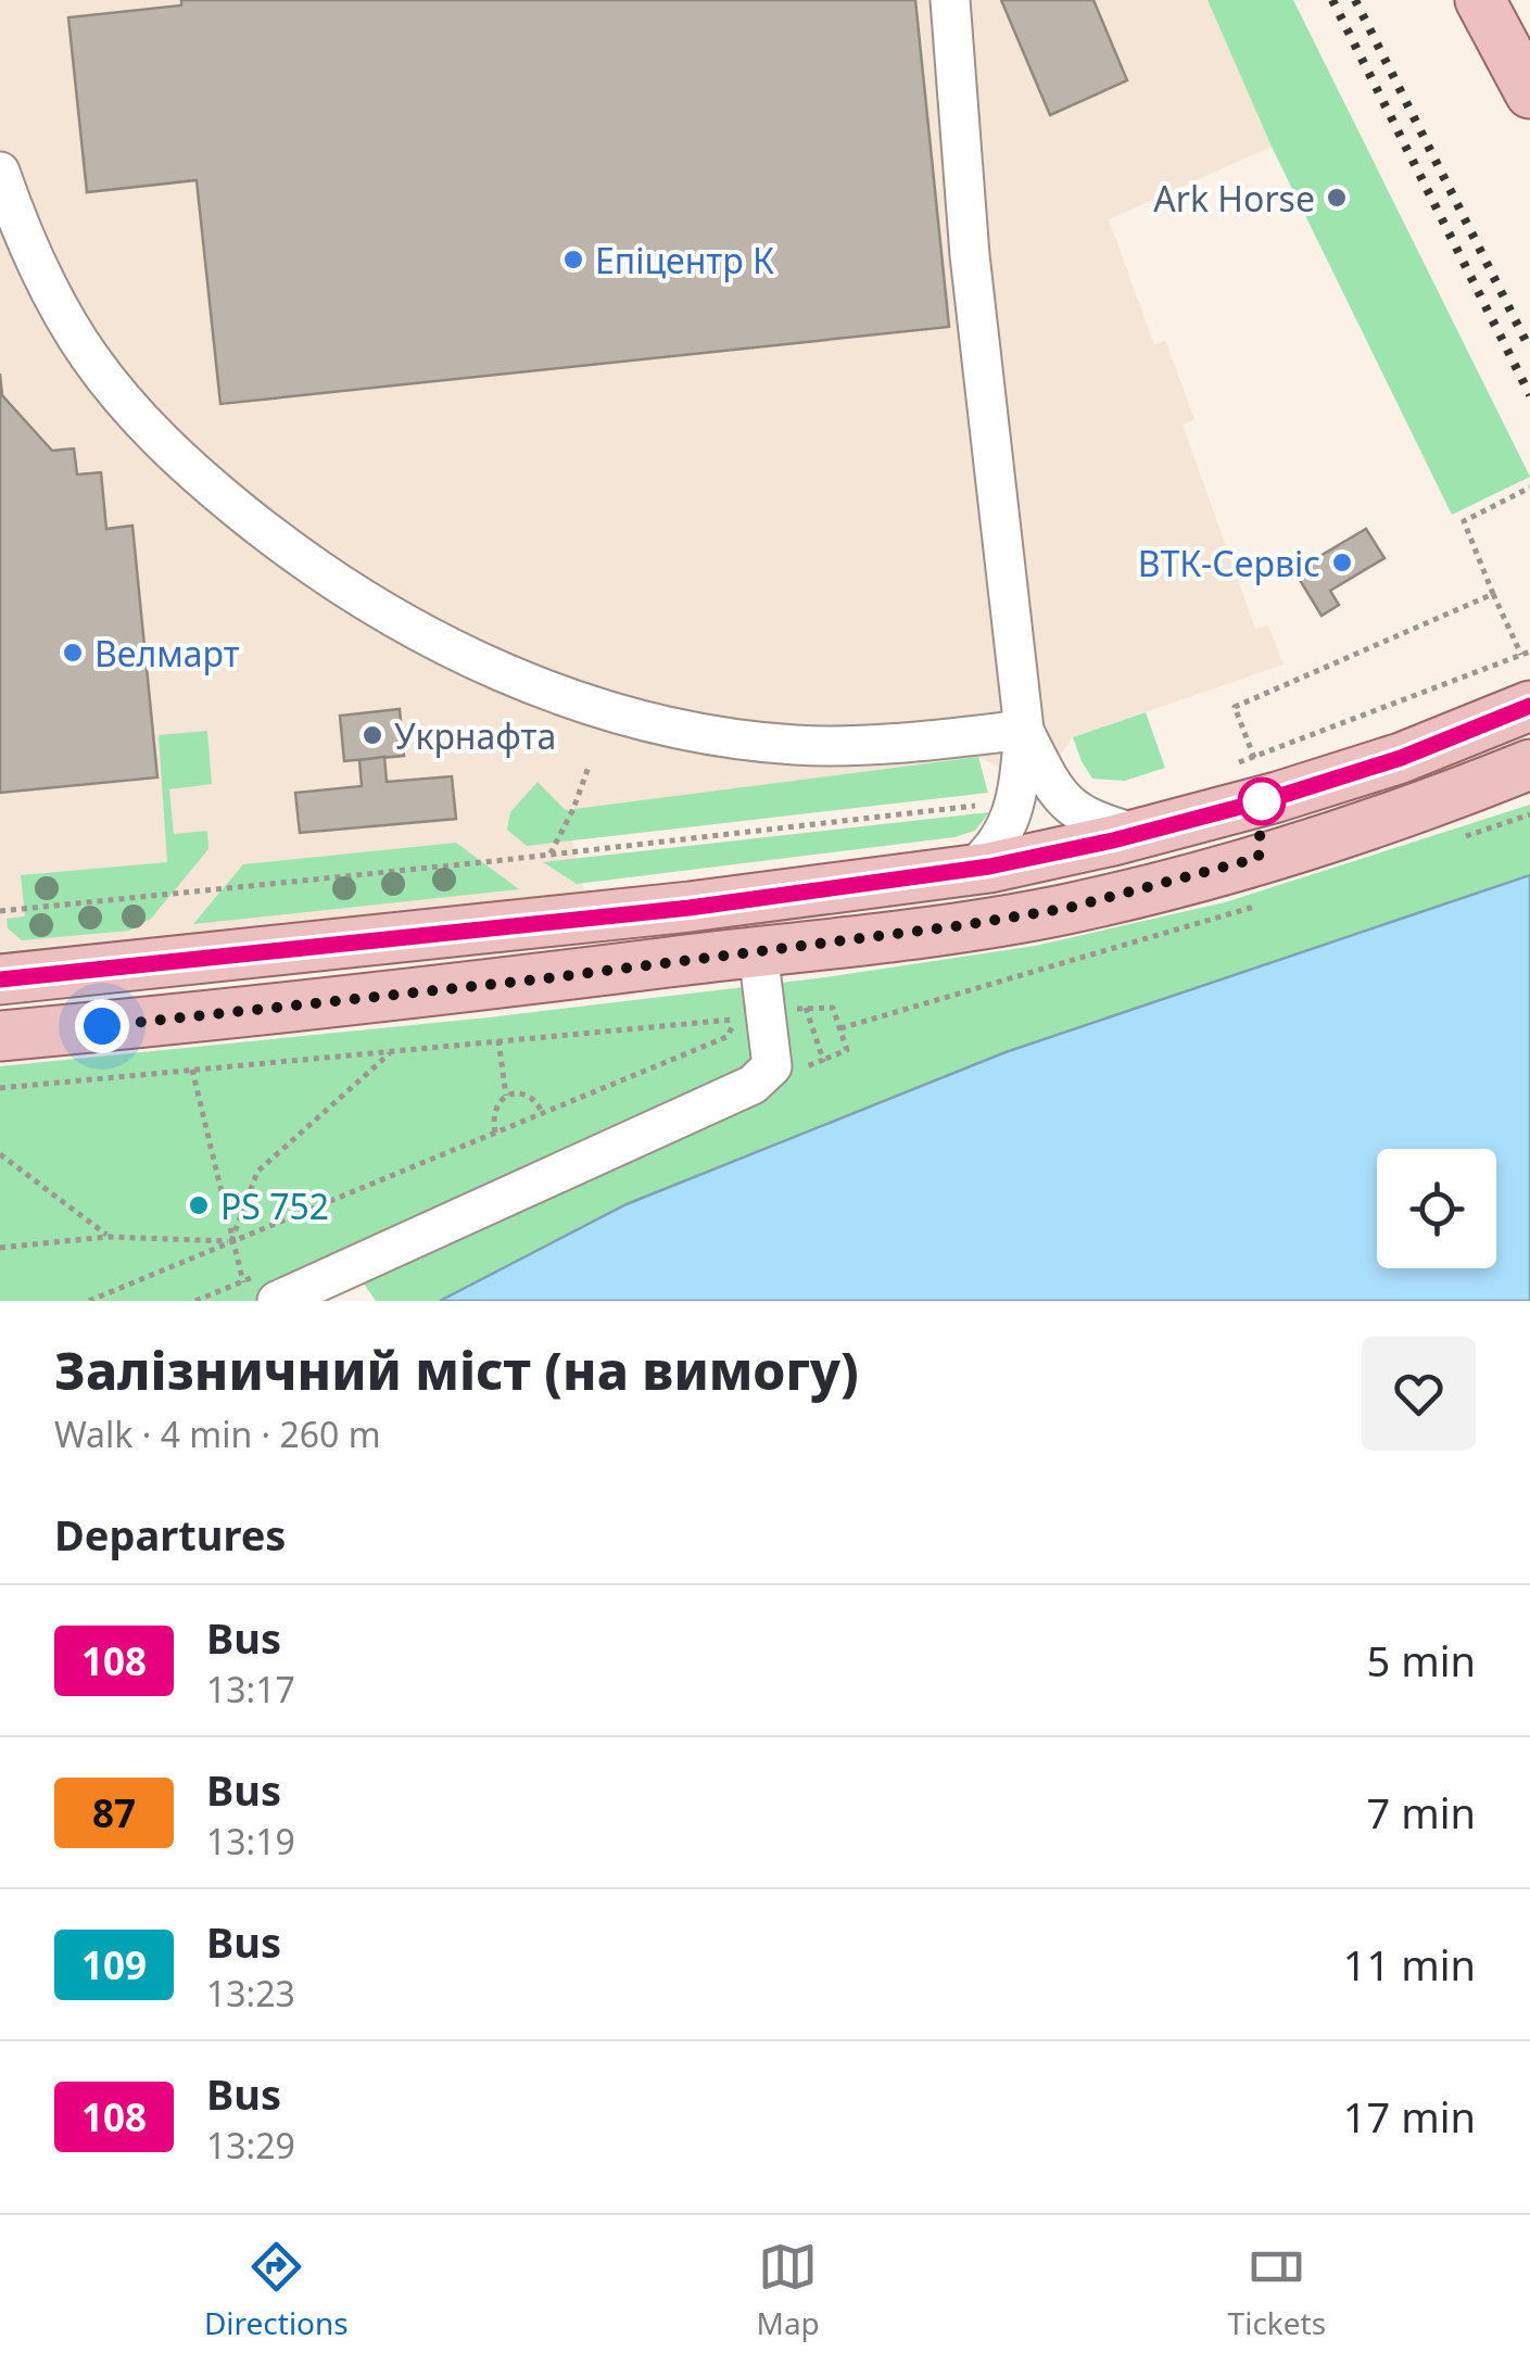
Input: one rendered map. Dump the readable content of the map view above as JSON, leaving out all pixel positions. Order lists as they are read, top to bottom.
{
  "places": [
    "Ark Horse",
    "Епіцентр К",
    "ВТК-Сервіс",
    "Велмарт",
    "Укрнафта",
    "PS 752"
  ],
  "lines": ["bus line 108"],
  "page": {
    "heading": [
      ["Залізничний міст (на вимогу)", "Walk · 4 min · 260 m"],
      "Departures"
    ],
    "list": [
      {
        "mark": "108",
        "name": "Bus",
        "note": "13:17",
        "value": "5 min"
      },
      {
        "mark": "87",
        "name": "Bus",
        "note": "13:19",
        "value": "7 min"
      },
      {
        "mark": "109",
        "name": "Bus",
        "note": "13:23",
        "value": "11 min"
      },
      {
        "mark": "108",
        "name": "Bus",
        "note": "13:29",
        "value": "17 min"
      }
    ],
    "tabs": ["Directions", "Map", "Tickets"]
  }
}
